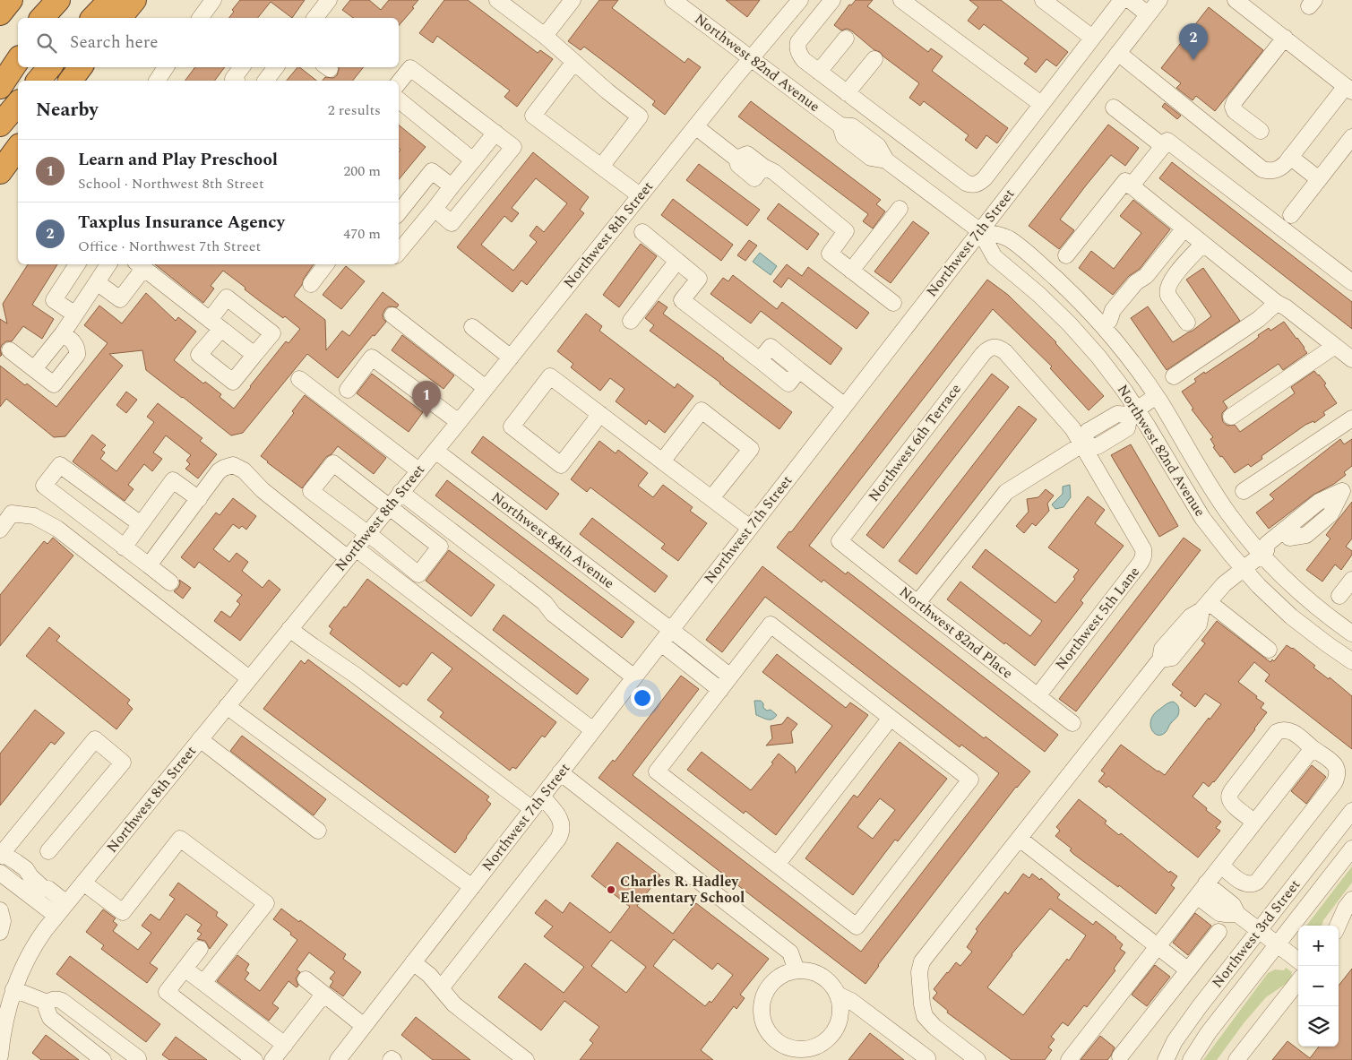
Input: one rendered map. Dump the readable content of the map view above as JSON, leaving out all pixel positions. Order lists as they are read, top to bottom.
{
  "streets": {
    "street": [
      "Northwest 82nd Avenue",
      "Northwest 8th Street",
      "Northwest 7th Street",
      "Northwest 6th Terrace",
      "Northwest 84th Avenue",
      "Northwest 5th Lane",
      "Northwest 82nd Place",
      "Northwest 3rd Street"
    ]
  },
  "crossings": [
    ["Northwest 82nd Avenue", "Northwest 8th Street"],
    ["Northwest 82nd Avenue", "Northwest 7th Street"],
    ["Northwest 8th Street", "Northwest 84th Avenue"],
    ["Northwest 7th Street", "Northwest 84th Avenue"],
    ["Northwest 6th Terrace", "Northwest 5th Lane"],
    ["Northwest 6th Terrace", "Northwest 82nd Place"],
    ["Northwest 5th Lane", "Northwest 82nd Place"]
  ],
  "places": ["Charles R. Hadley Elementary School"],
  "page": {
    "search": "Search here",
    "pins": ["2", "1"],
    "heading": ["Nearby", "2 results"],
    "list": [
      {
        "mark": "1",
        "name": "Learn and Play Preschool",
        "note": "School · Northwest 8th Street",
        "value": "200 m"
      },
      {
        "mark": "2",
        "name": "Taxplus Insurance Agency",
        "note": "Office · Northwest 7th Street",
        "value": "470 m"
      }
    ],
    "map_buttons": ["+", "−"]
  }
}
